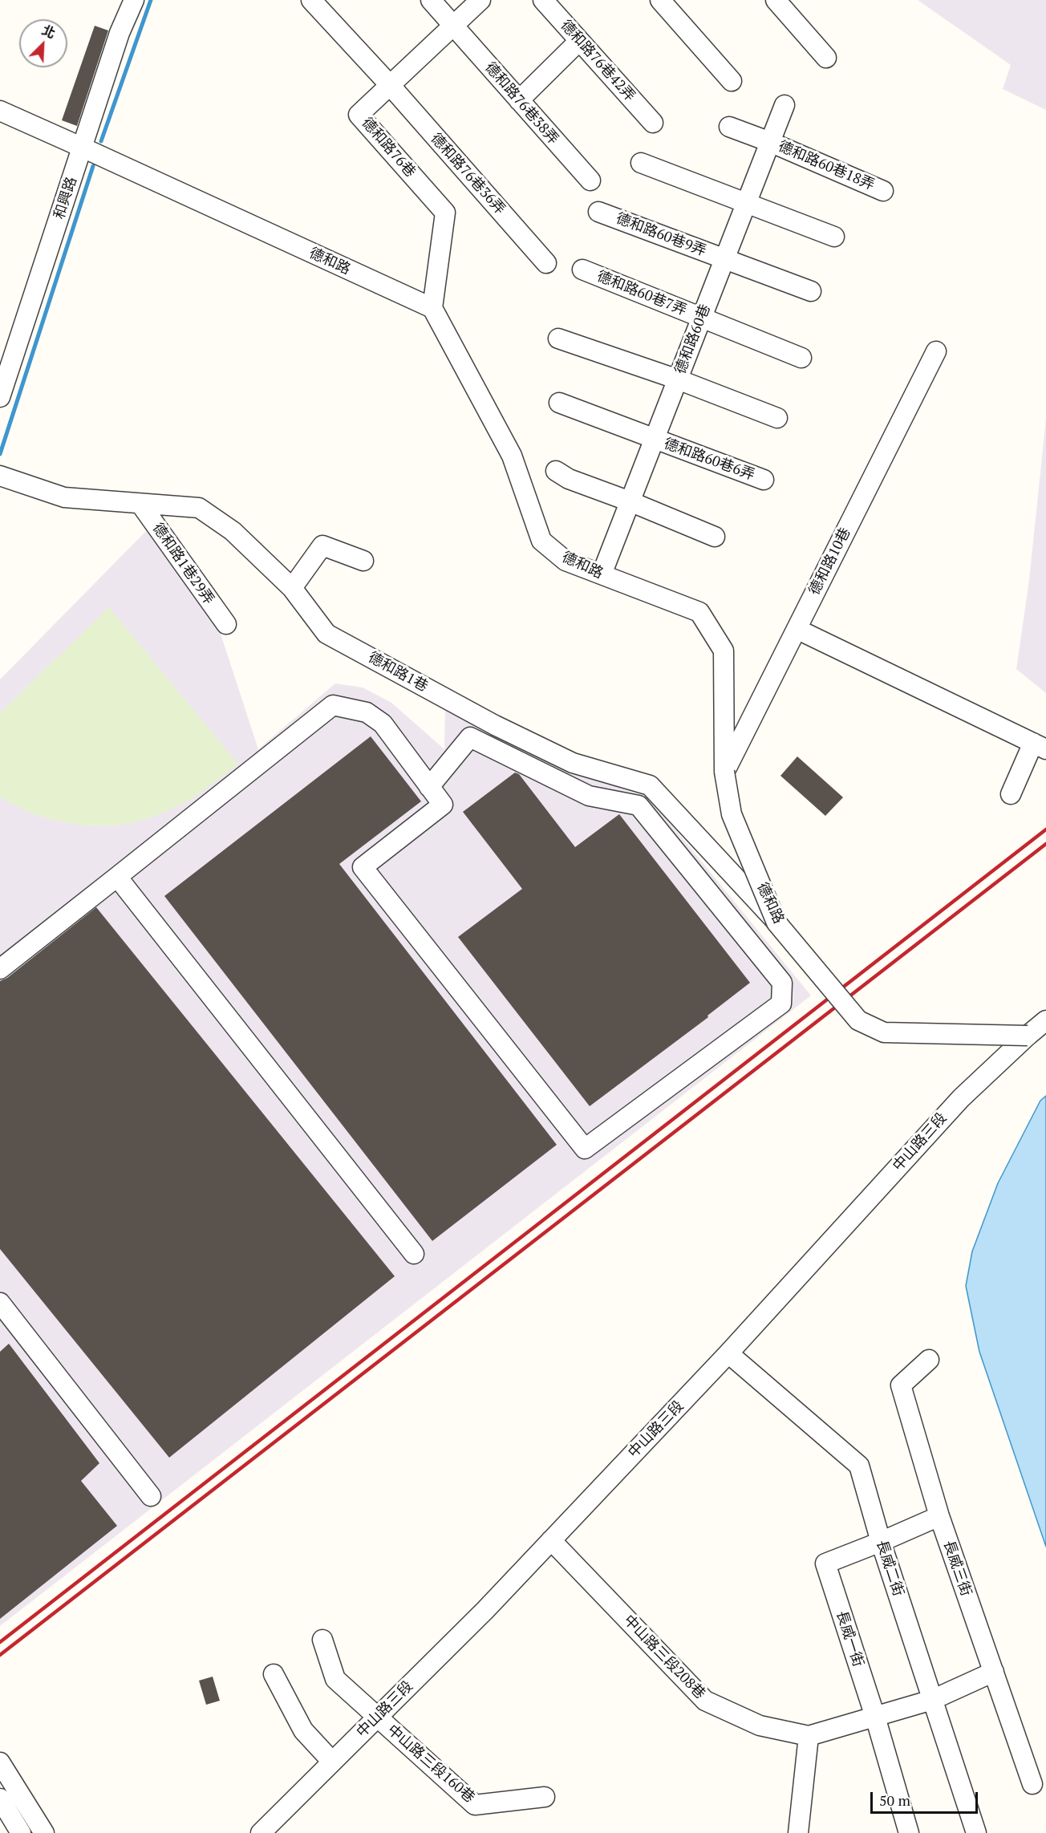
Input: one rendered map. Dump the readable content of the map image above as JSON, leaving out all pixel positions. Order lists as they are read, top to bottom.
{
  "streets": {
    "street": [
      "德和路76巷42弄",
      "德和路76巷38弄",
      "德和路76巷",
      "德和路60巷18弄",
      "德和路76巷36弄",
      "和興路",
      "德和路60巷9弄",
      "德和路",
      "德和路60巷7弄",
      "德和路60巷",
      "德和路60巷6弄",
      "德和路10巷",
      "德和路1巷29弄",
      "德和路1巷",
      "中山路三段",
      "長威二街",
      "長威三街",
      "長威一街",
      "中山路三段208巷",
      "中山路三段160巷"
    ]
  },
  "crossings": [
    ["德和路76巷38弄", "德和路76巷"],
    ["德和路76巷", "德和路76巷36弄"],
    ["德和路76巷", "德和路"],
    ["德和路60巷18弄", "德和路60巷"],
    ["和興路", "德和路"],
    ["德和路60巷9弄", "德和路60巷"],
    ["德和路", "德和路60巷"],
    ["德和路", "德和路10巷"],
    ["德和路", "德和路1巷"],
    ["德和路", "中山路三段"],
    ["德和路60巷7弄", "德和路60巷"],
    ["德和路60巷", "德和路60巷6弄"],
    ["德和路1巷29弄", "德和路1巷"],
    ["中山路三段", "長威二街"],
    ["中山路三段", "中山路三段208巷"],
    ["中山路三段", "中山路三段160巷"],
    ["長威二街", "長威一街"],
    ["長威二街", "中山路三段208巷"],
    ["長威三街", "長威一街"],
    ["長威三街", "中山路三段208巷"],
    ["長威一街", "中山路三段208巷"]
  ],
  "scale_bar": "50 m",
  "north": "top right"
}
